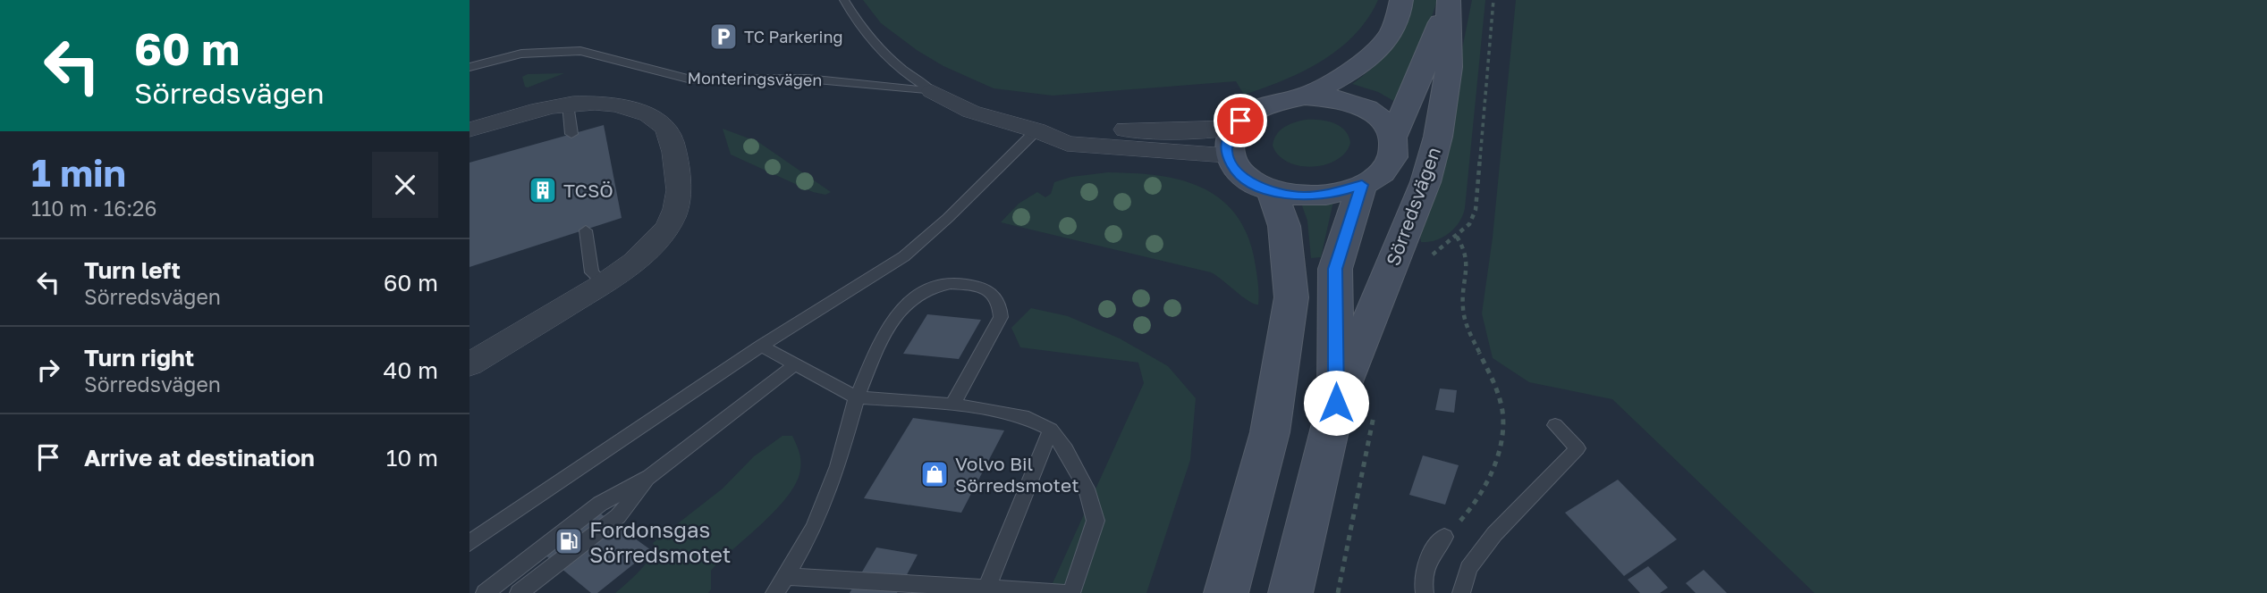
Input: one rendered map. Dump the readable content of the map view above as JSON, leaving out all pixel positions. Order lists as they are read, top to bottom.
{
  "streets": {
    "street": ["Monteringsvägen", "Sörredsvägen"]
  },
  "crossings": [
    ["Monteringsvägen", "Sörredsvägen"]
  ],
  "places": {
    "parking": ["TC Parkering"],
    "building": ["TCSÖ"],
    "shop": ["Volvo Bil Sörredsmotet"],
    "fuel station": ["Fordonsgas Sörredsmotet"]
  },
  "page": {
    "turn": ["60 m", "Sörredsvägen"],
    "heading": ["1 min", "110 m · 16:26"],
    "list": [
      {
        "name": "Turn left",
        "note": "Sörredsvägen",
        "value": "60 m"
      },
      {
        "name": "Turn right",
        "note": "Sörredsvägen",
        "value": "40 m"
      },
      {
        "name": "Arrive at destination",
        "value": "10 m"
      }
    ]
  }
}
